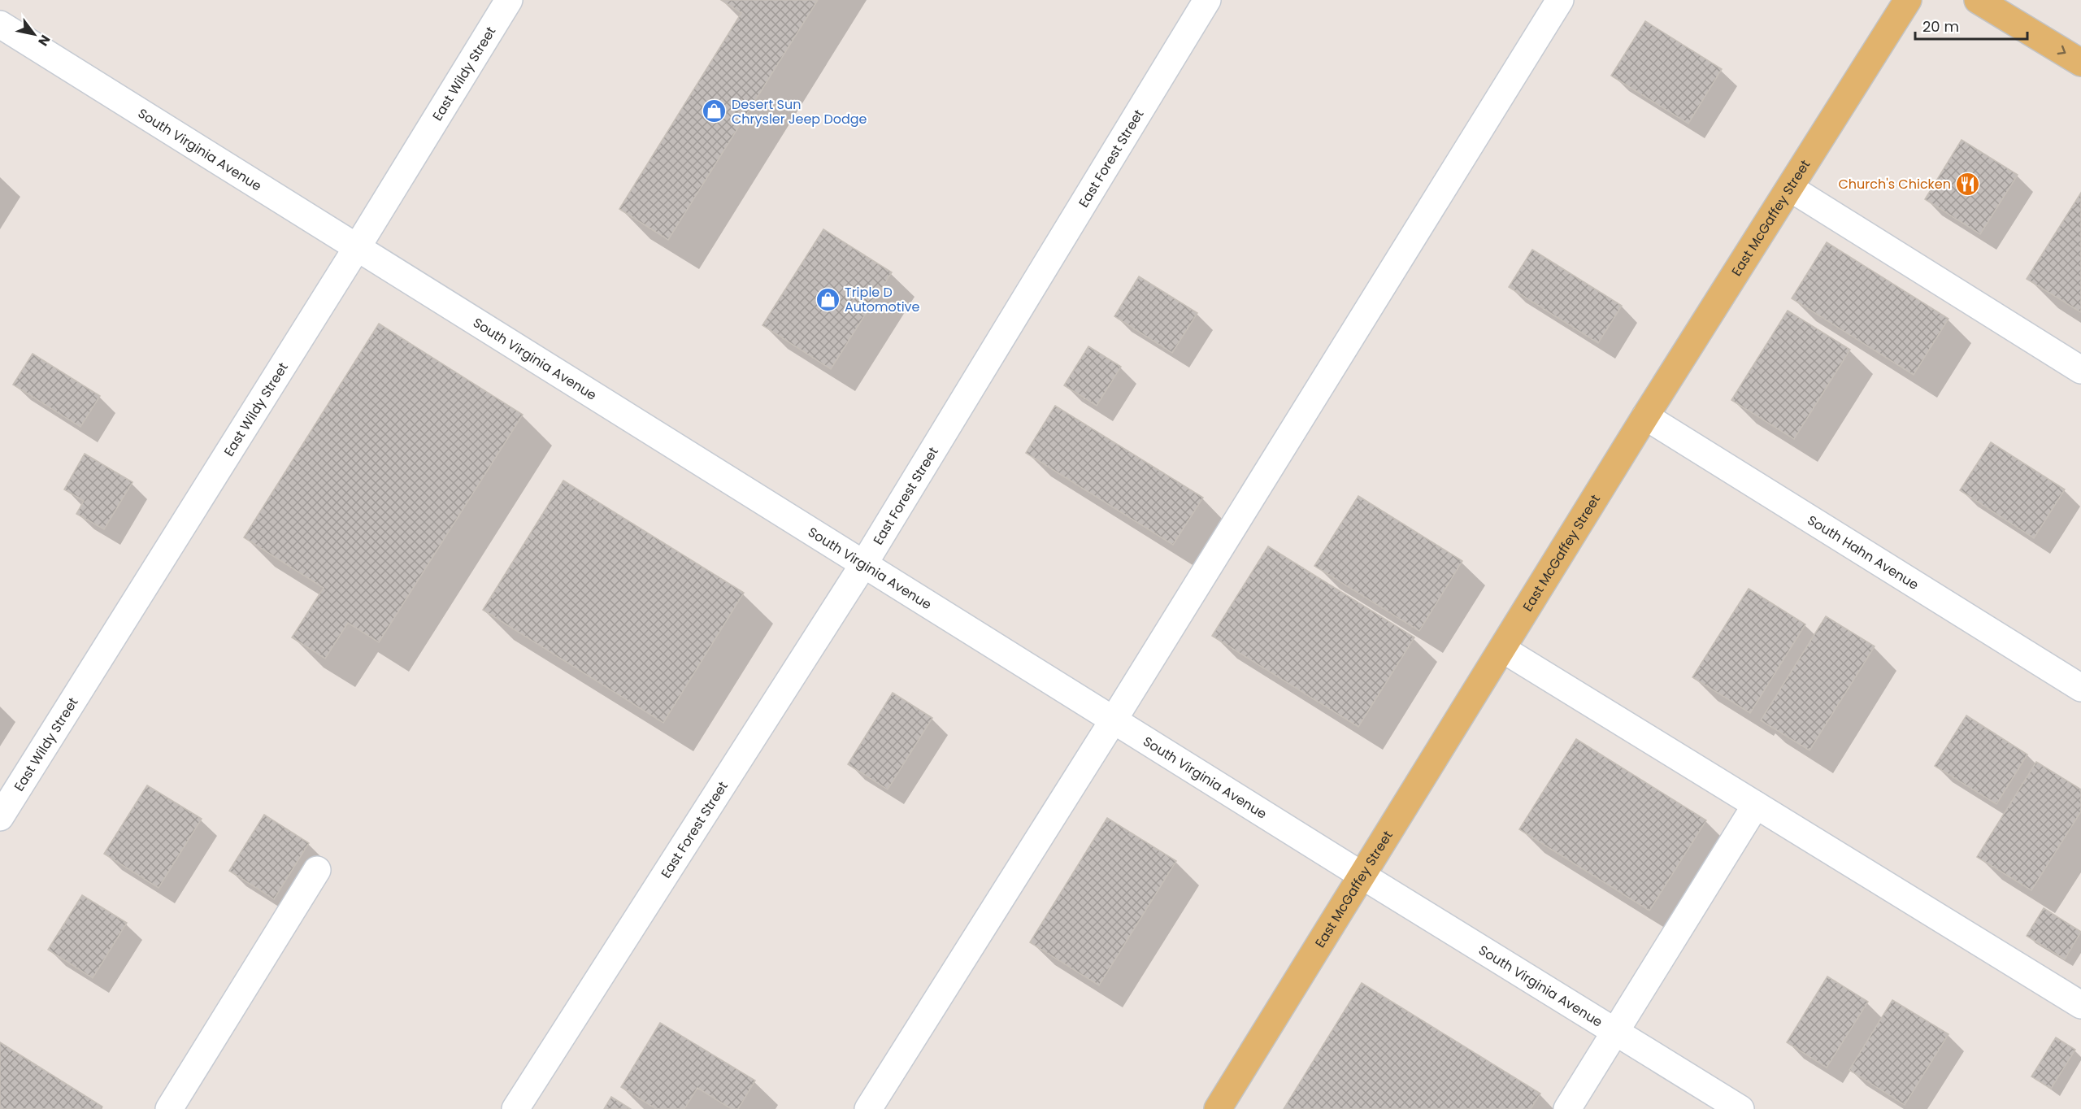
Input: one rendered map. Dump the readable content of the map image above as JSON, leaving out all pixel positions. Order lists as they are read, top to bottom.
{
  "streets": {
    "main road": ["East McGaffey Street"],
    "street": [
      "East Wildy Street",
      "South Virginia Avenue",
      "East Forest Street",
      "South Hahn Avenue"
    ]
  },
  "crossings": [
    ["East Wildy Street", "South Virginia Avenue"],
    ["South Virginia Avenue", "East Forest Street"],
    ["South Virginia Avenue", "East McGaffey Street"],
    ["East McGaffey Street", "South Hahn Avenue"]
  ],
  "places": {
    "shop": ["Desert Sun Chrysler Jeep Dodge", "Triple D Automotive"],
    "restaurant": ["Church's Chicken"]
  },
  "scale_bar": "20 m",
  "north": "bottom right"
}
